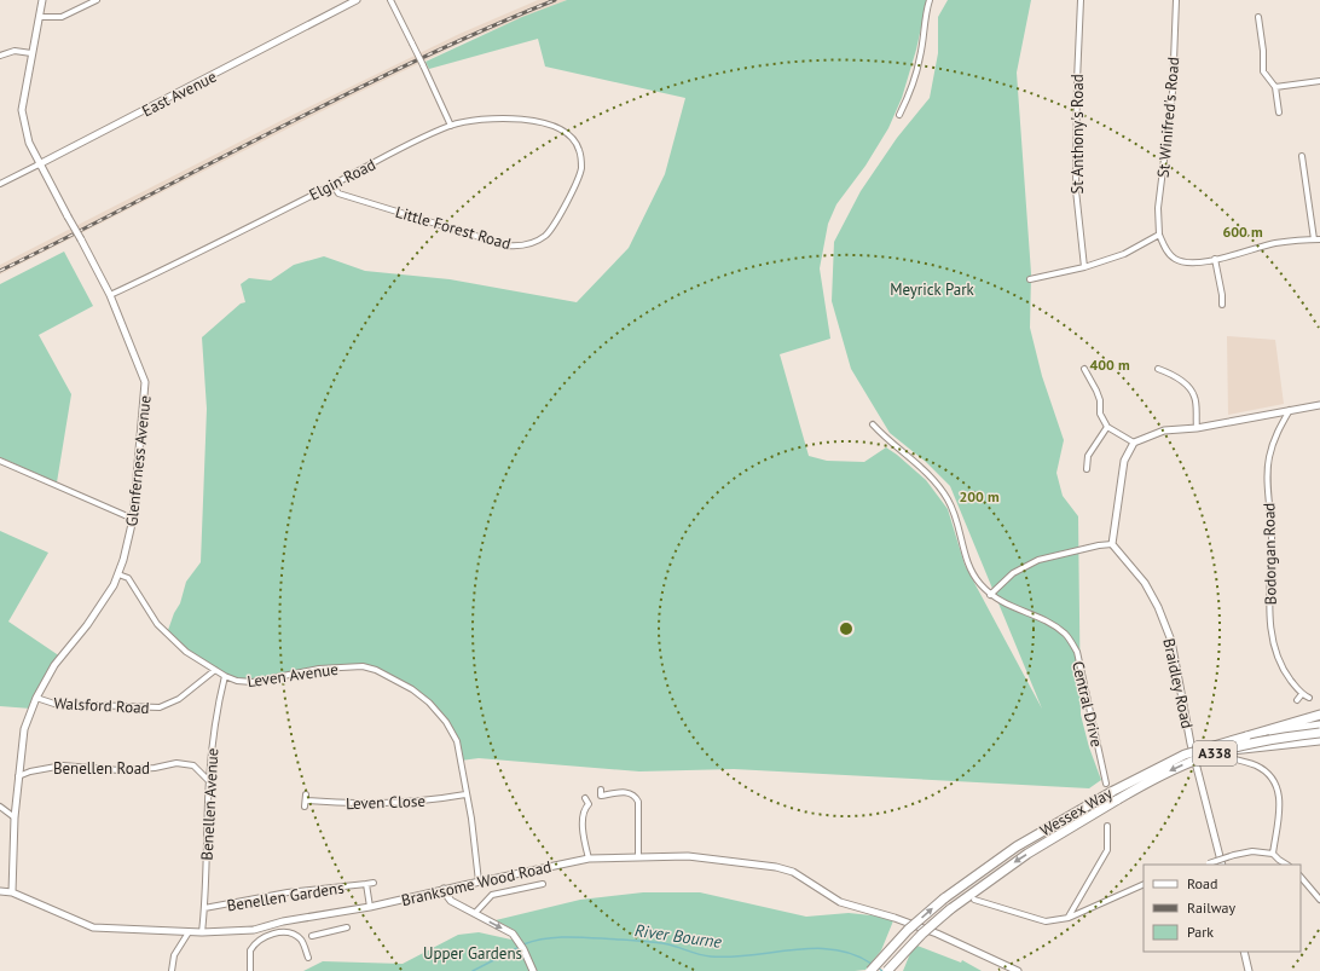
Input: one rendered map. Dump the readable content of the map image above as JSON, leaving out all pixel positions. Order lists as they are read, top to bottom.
{
  "streets": {
    "highway": ["A338", "Wessex Way"],
    "street": [
      "East Avenue",
      "St Winifred's Road",
      "St Anthony's Road",
      "Elgin Road",
      "Little Forest Road",
      "Glenferness Avenue",
      "Bodorgan Road",
      "Leven Avenue",
      "Braidley Road",
      "Central Drive",
      "Walsford Road",
      "Benellen Road",
      "Leven Close",
      "Benellen Avenue",
      "Branksome Wood Road",
      "Benellen Gardens"
    ]
  },
  "crossings": [
    ["East Avenue", "Glenferness Avenue"],
    ["Elgin Road", "Little Forest Road"],
    ["Elgin Road", "Glenferness Avenue"],
    ["Glenferness Avenue", "Leven Avenue"],
    ["Glenferness Avenue", "Walsford Road"],
    ["Glenferness Avenue", "Benellen Road"],
    ["Glenferness Avenue", "Branksome Wood Road"],
    ["Leven Avenue", "Walsford Road"],
    ["Leven Avenue", "Leven Close"],
    ["Leven Avenue", "Benellen Avenue"],
    ["Leven Avenue", "Branksome Wood Road"],
    ["Benellen Road", "Benellen Avenue"],
    ["Benellen Avenue", "Branksome Wood Road"],
    ["Benellen Avenue", "Benellen Gardens"],
    ["Branksome Wood Road", "Benellen Gardens"]
  ],
  "water": ["River Bourne"],
  "parks": ["Meyrick Park", "Upper Gardens"],
  "legend": ["Road", "Railway", "Park"],
  "rings": ["600 m", "400 m", "200 m"]
}
